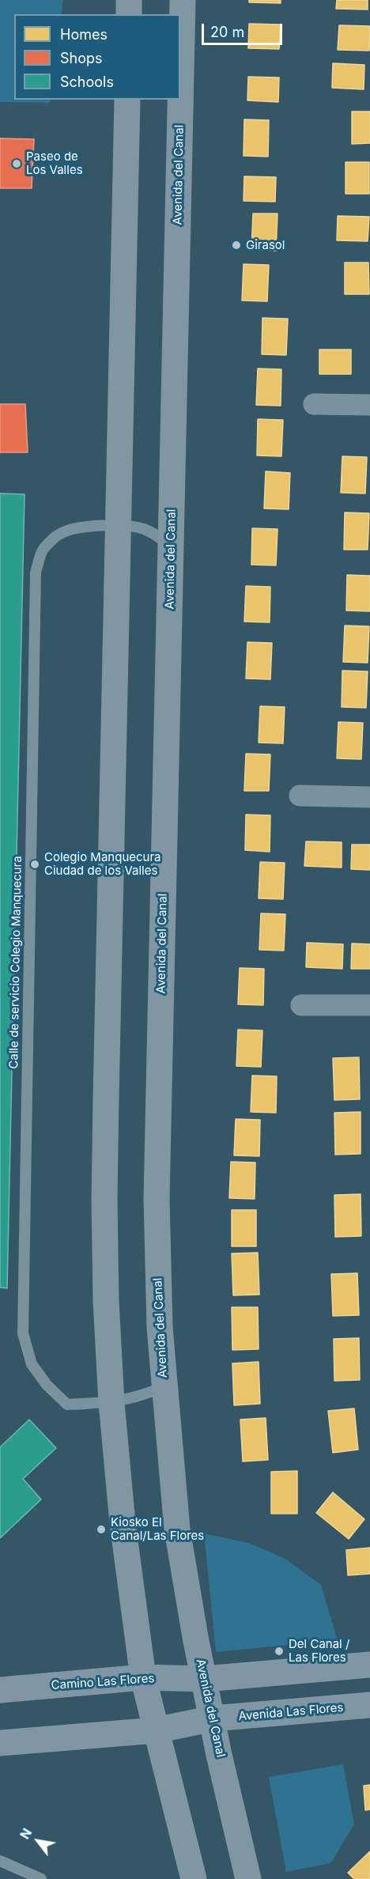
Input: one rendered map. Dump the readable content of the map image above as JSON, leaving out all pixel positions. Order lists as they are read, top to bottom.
{
  "streets": {
    "street": ["Avenida del Canal", "Camino Las Flores", "Avenida Las Flores"],
    "lane": ["Calle de servicio Colegio Manquecura"]
  },
  "crossings": [
    ["Avenida del Canal", "Calle de servicio Colegio Manquecura"],
    ["Avenida del Canal", "Camino Las Flores"],
    ["Avenida del Canal", "Avenida Las Flores"]
  ],
  "places": [
    "Paseo de Los Valles",
    "Girasol",
    "Colegio Manquecura Ciudad de los Valles",
    "Kiosko El Canal/Las Flores",
    "Del Canal / Las Flores"
  ],
  "legend": ["Homes", "Shops", "Schools"],
  "scale_bar": "20 m",
  "north": "top left"
}
